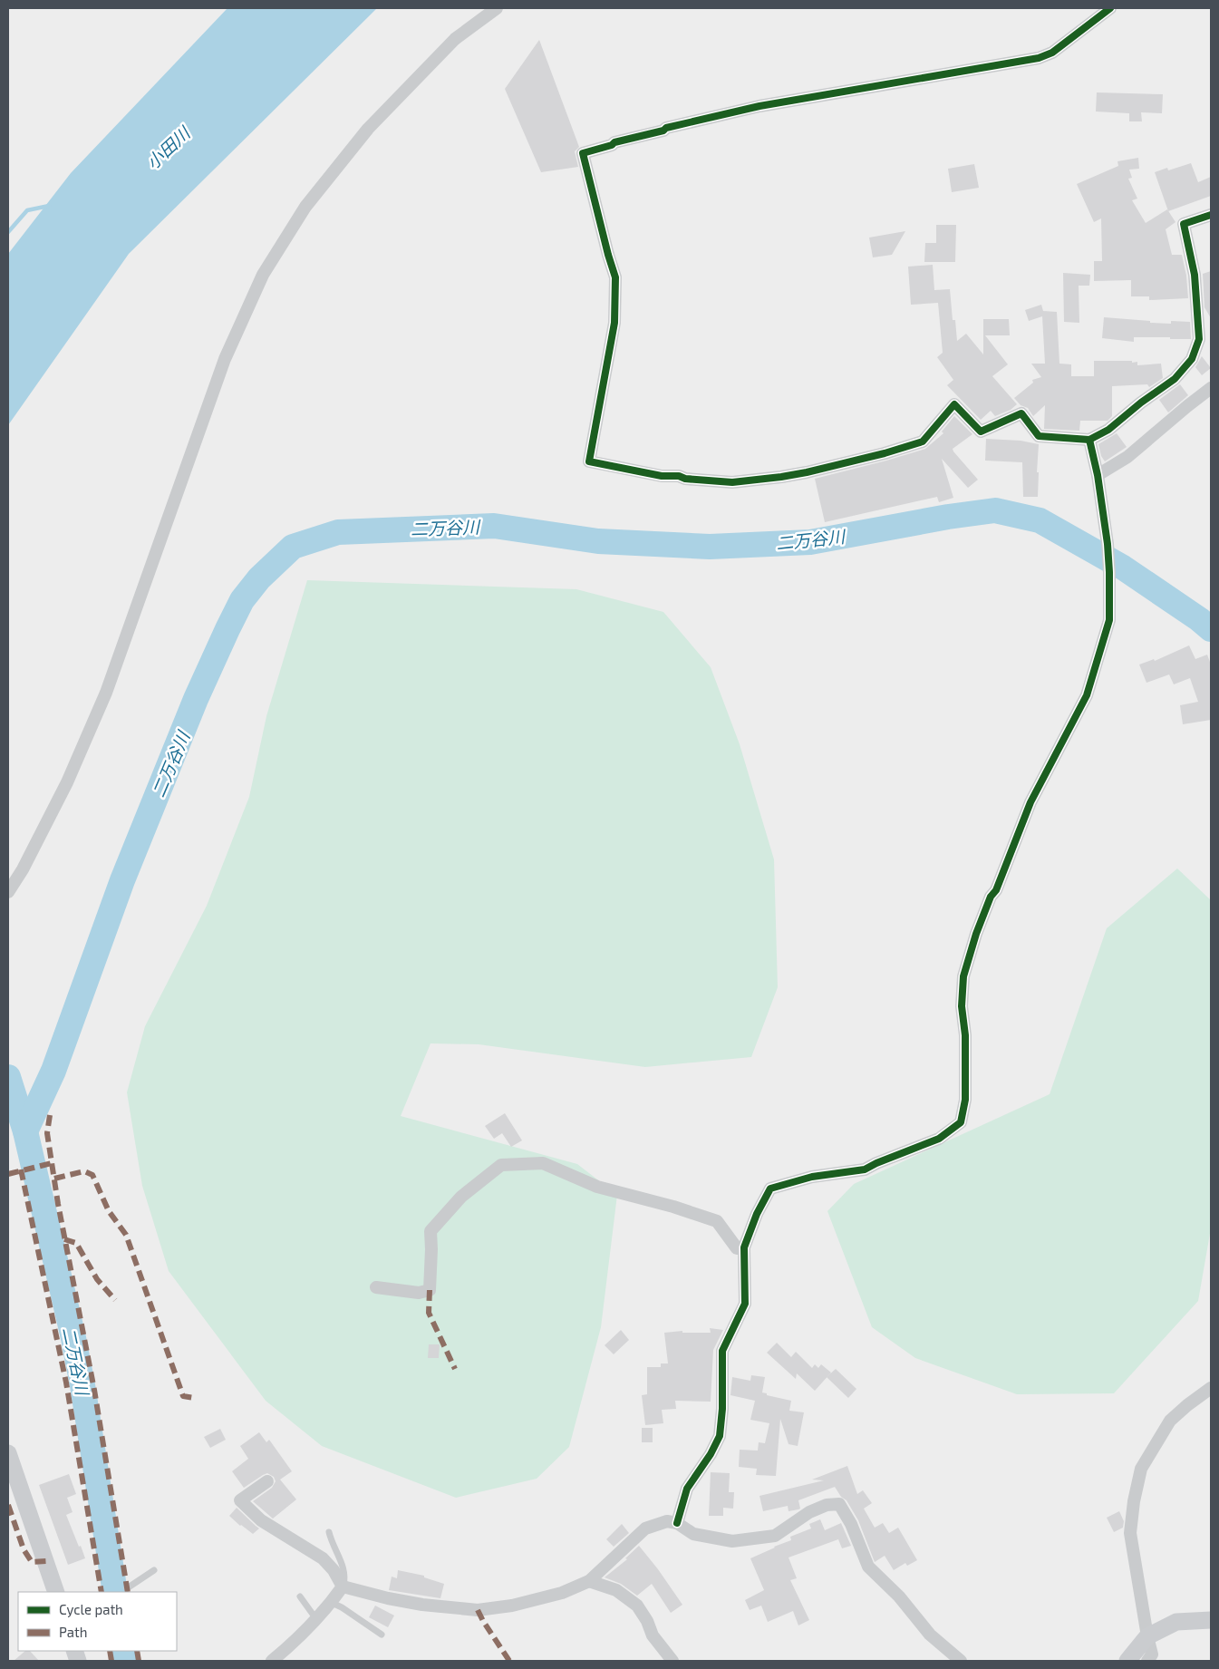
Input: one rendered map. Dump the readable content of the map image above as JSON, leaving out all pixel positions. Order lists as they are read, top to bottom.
{
  "water": ["小田川", "二万谷川"],
  "legend": ["Cycle path", "Path"]
}
